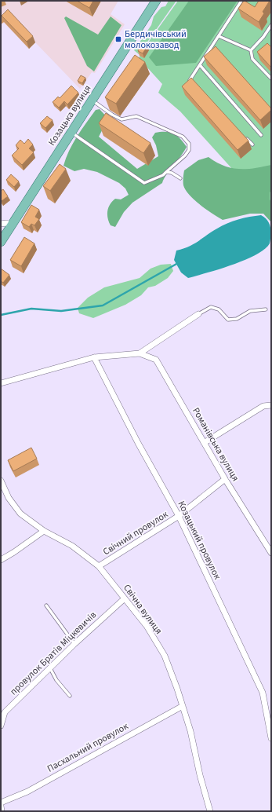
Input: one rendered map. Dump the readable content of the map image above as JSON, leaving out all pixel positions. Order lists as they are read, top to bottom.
{
  "streets": {
    "main road": ["Козацька вулиця"],
    "street": [
      "Романівська вулиця",
      "Свічний провулок",
      "Козацький провулок",
      "Свічна вулиця",
      "провулок Братів Міцкевичів",
      "Пасхальний провулок"
    ]
  },
  "crossings": [
    ["Романівська вулиця", "Свічний провулок"],
    ["Романівська вулиця", "Козацький провулок"],
    ["Свічний провулок", "Козацький провулок"],
    ["Свічний провулок", "Свічна вулиця"],
    ["Свічна вулиця", "провулок Братів Міцкевичів"],
    ["Свічна вулиця", "Пасхальний провулок"]
  ],
  "places": {
    "transit": ["Бердичівський молокозавод"]
  }
}
